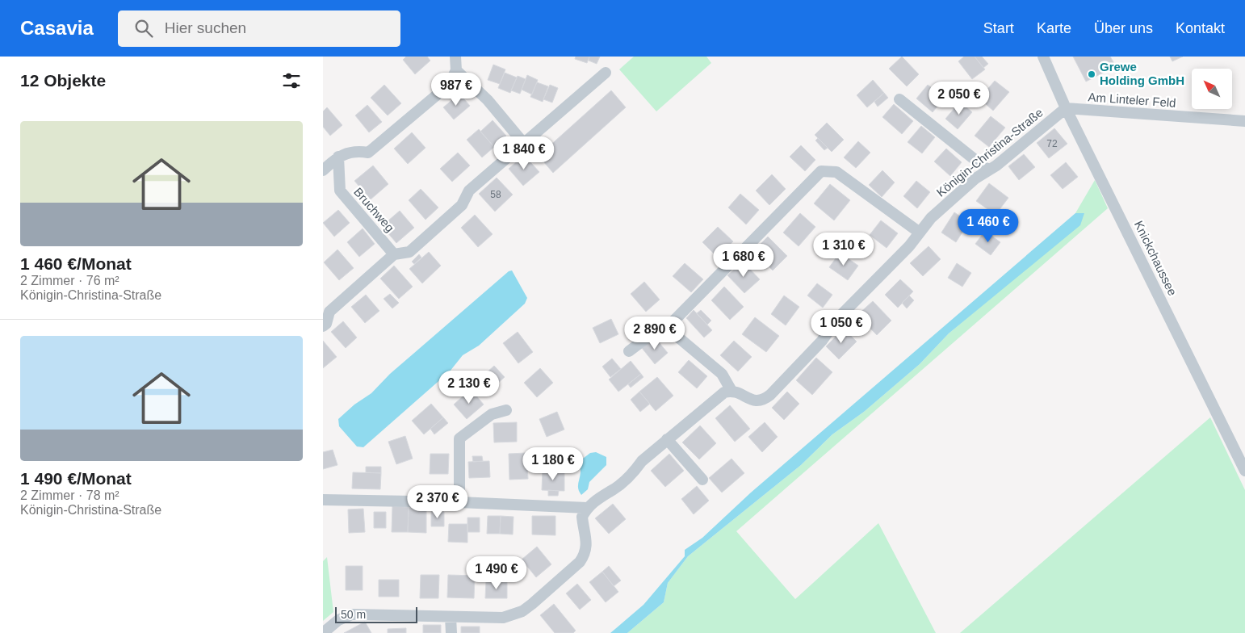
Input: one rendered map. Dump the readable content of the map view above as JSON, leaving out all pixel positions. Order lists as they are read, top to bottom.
{
  "streets": {
    "street": [
      "Am Linteler Feld",
      "Königin-Christina-Straße",
      "Bruchweg",
      "Knickchaussee"
    ]
  },
  "crossings": [
    ["Am Linteler Feld", "Königin-Christina-Straße"],
    ["Am Linteler Feld", "Knickchaussee"],
    ["Königin-Christina-Straße", "Knickchaussee"]
  ],
  "places": ["Grewe Holding GmbH"],
  "house_numbers": ["72", "58"],
  "scale_bar": "50 m",
  "north": "top left",
  "page": {
    "header": "Casavia",
    "search": "Hier suchen",
    "nav": [
      "Start",
      "Karte",
      "Über uns",
      "Kontakt"
    ],
    "heading": "12 Objekte",
    "price": [
      "987 €",
      "2 050 €",
      "1 840 €",
      "1 460 €",
      "1 310 €",
      "1 680 €",
      "1 050 €",
      "2 890 €",
      "2 130 €",
      "1 180 €",
      "2 370 €",
      "1 490 €"
    ],
    "list": [
      {
        "name": "1 460 €/Monat",
        "note": "2 Zimmer · 76 m² · Königin-Christina-Straße"
      },
      {
        "name": "1 490 €/Monat",
        "note": "2 Zimmer · 78 m² · Königin-Christina-Straße"
      }
    ],
    "scale": "50 m"
  }
}
